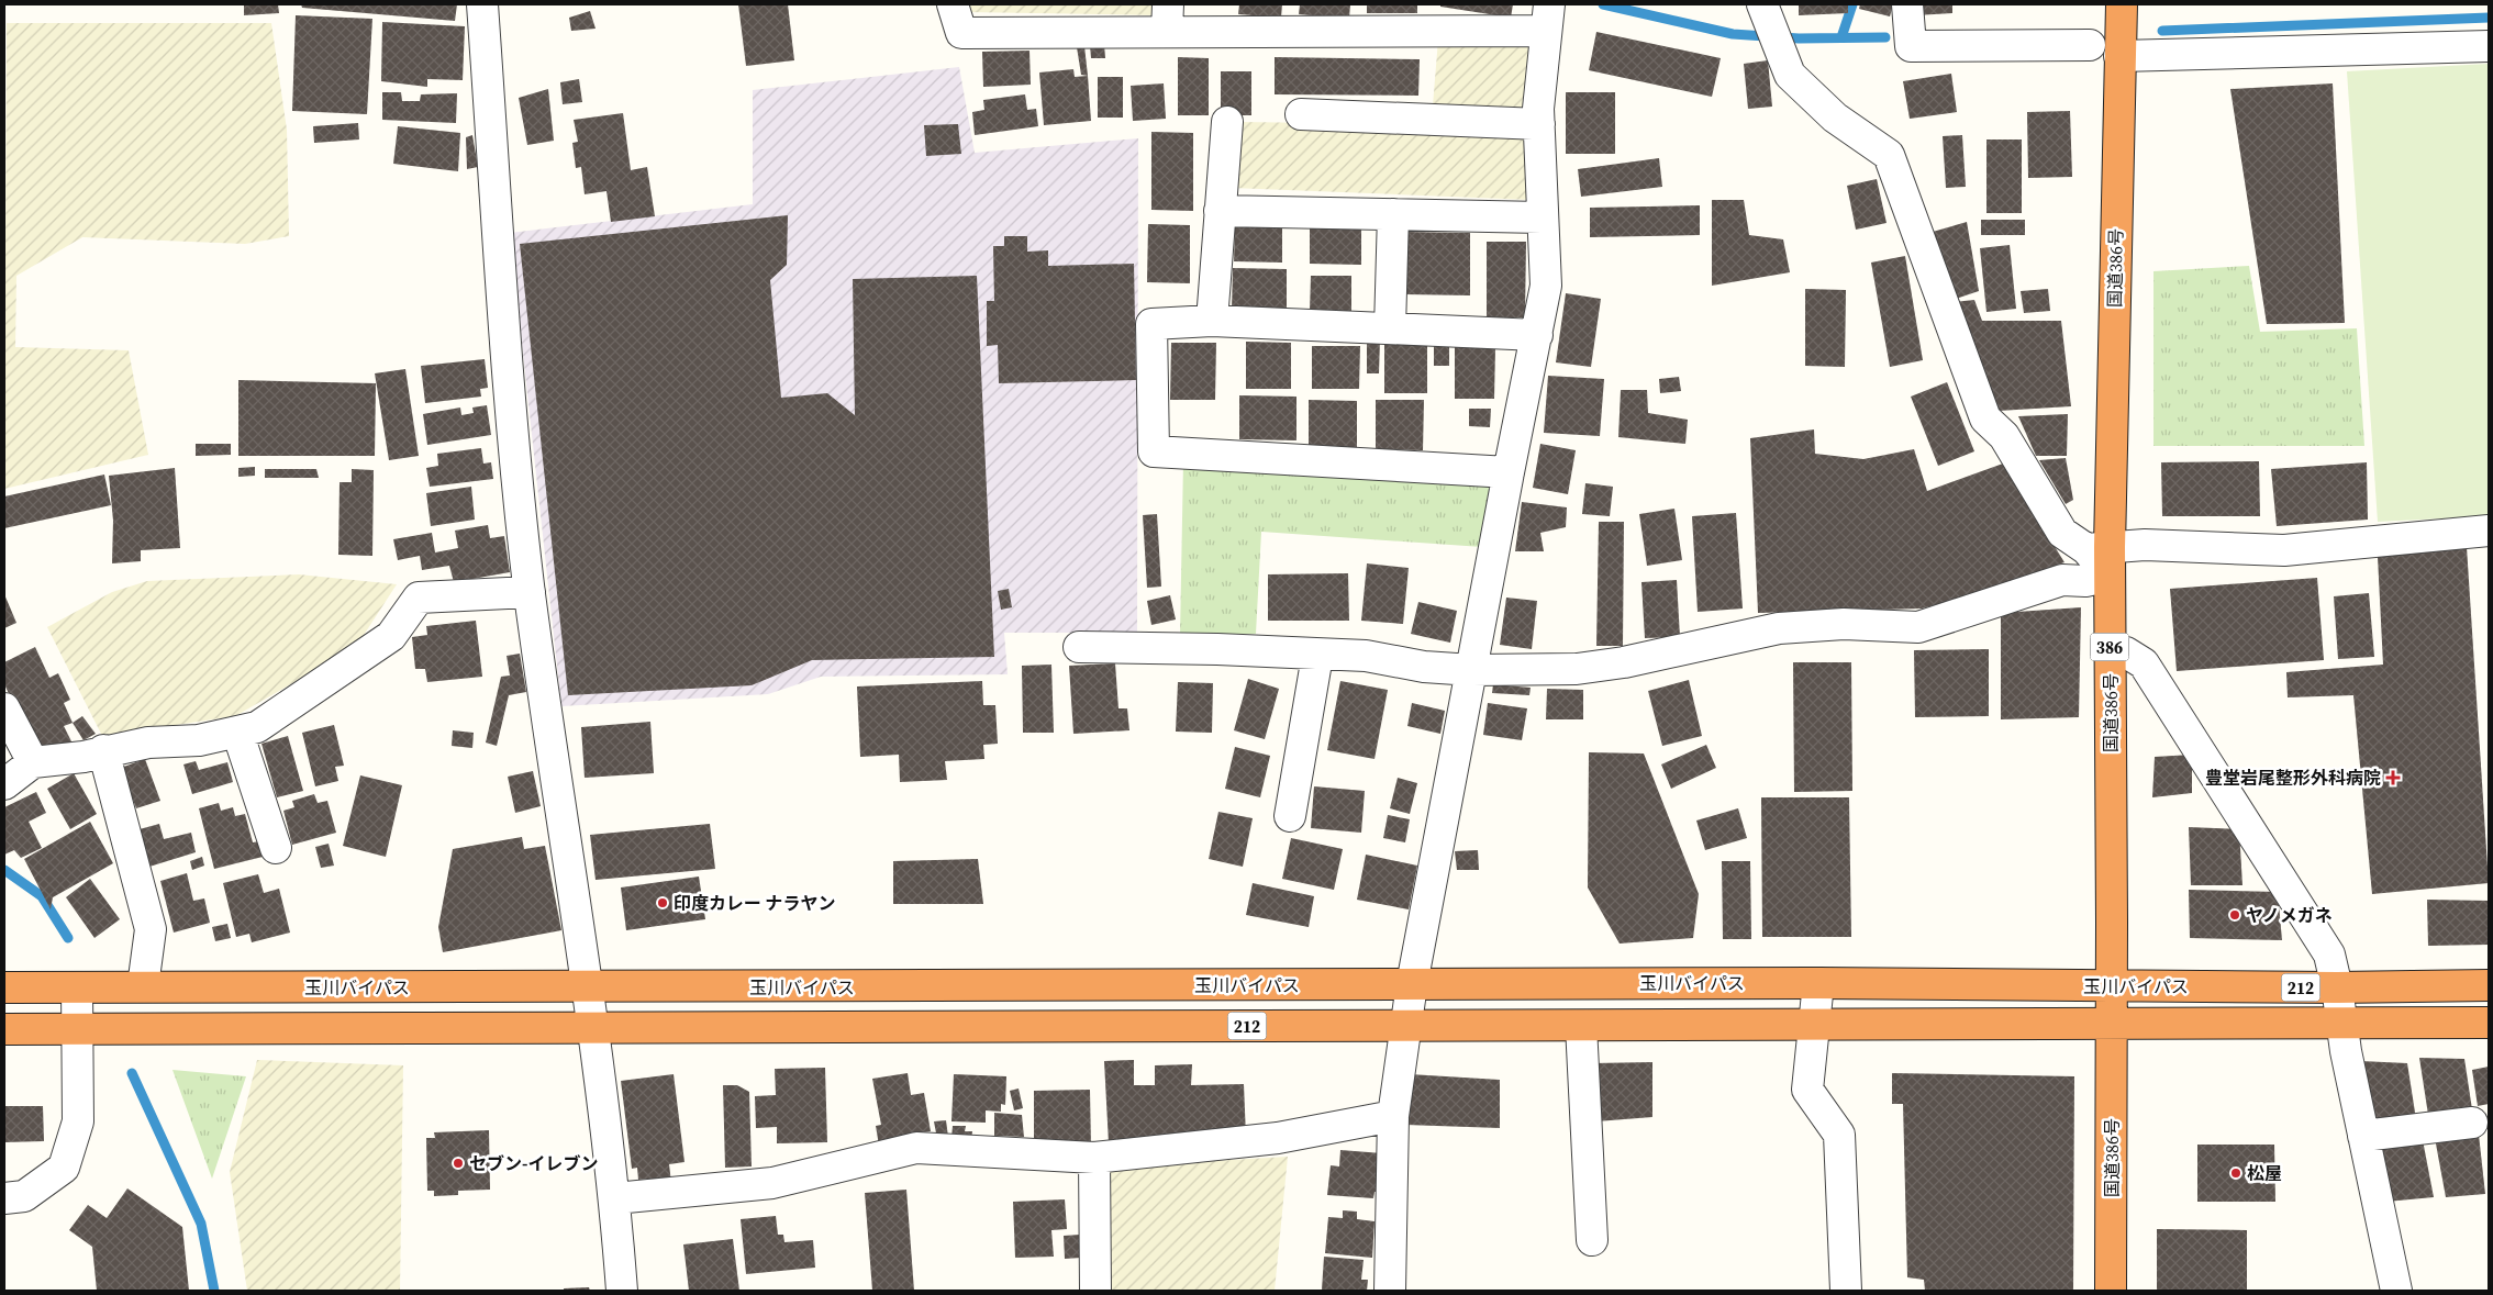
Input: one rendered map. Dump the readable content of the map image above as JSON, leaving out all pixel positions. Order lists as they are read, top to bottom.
{
  "streets": {
    "highway": [
      "国道386号",
      "386",
      "玉川バイパス",
      "212"
    ]
  },
  "crossings": [
    ["国道386号", "玉川バイパス"]
  ],
  "places": {
    "health": ["豊堂岩尾整形外科病院"],
    "other": [
      "印度カレー ナラヤン",
      "ヤノメガネ",
      "セブン-イレブン",
      "松屋"
    ]
  }
}
